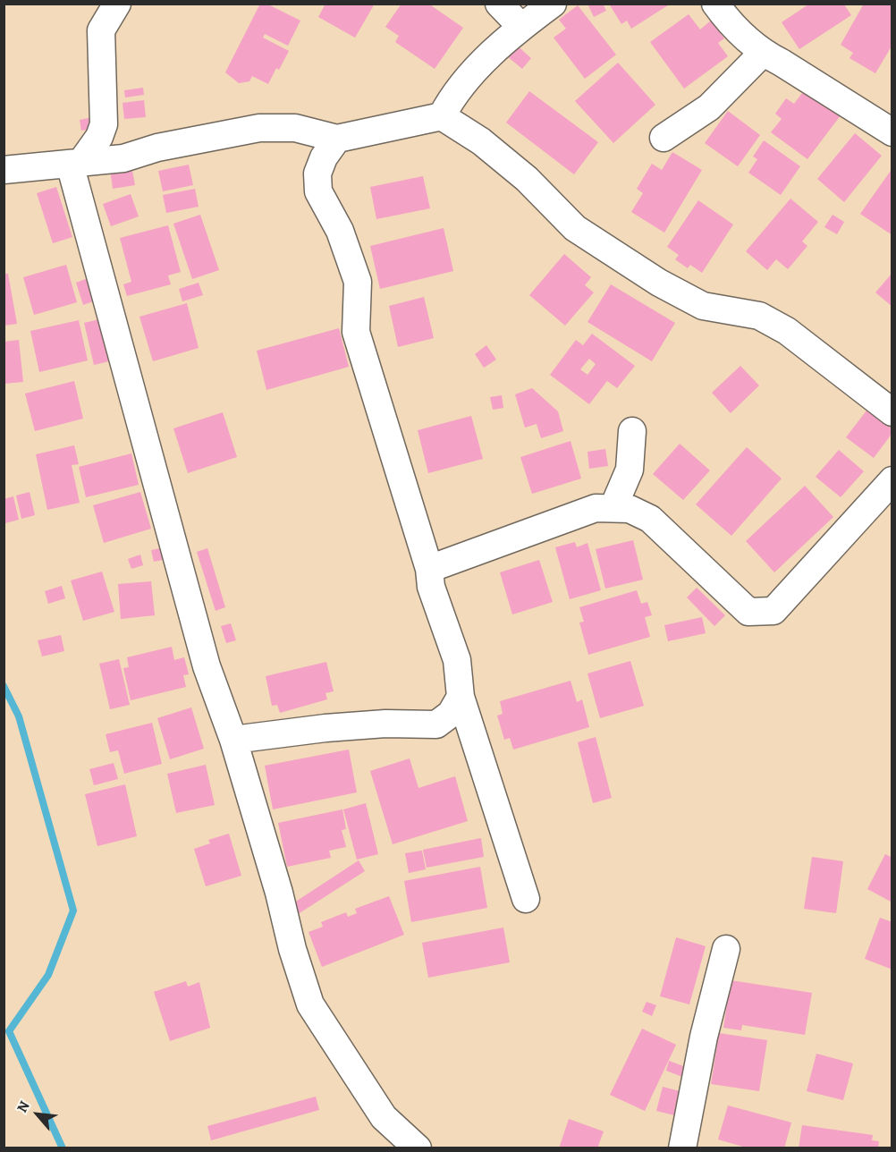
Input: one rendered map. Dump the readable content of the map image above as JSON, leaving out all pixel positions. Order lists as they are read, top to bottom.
{
  "north": "top left"
}
